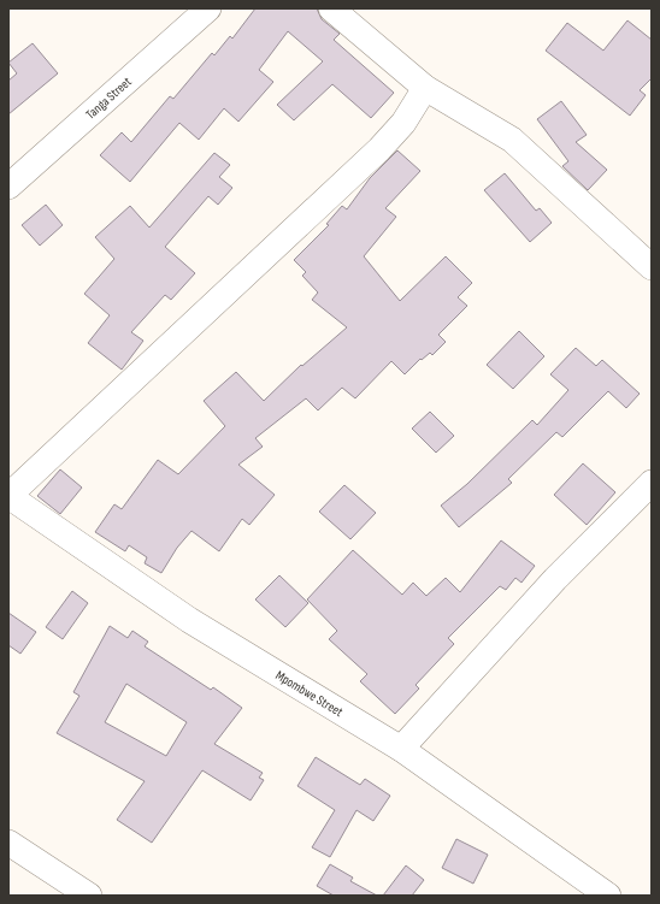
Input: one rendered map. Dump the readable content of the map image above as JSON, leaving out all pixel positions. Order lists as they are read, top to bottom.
{
  "streets": {
    "street": ["Tanga Street", "Mpombwe Street"]
  }
}
